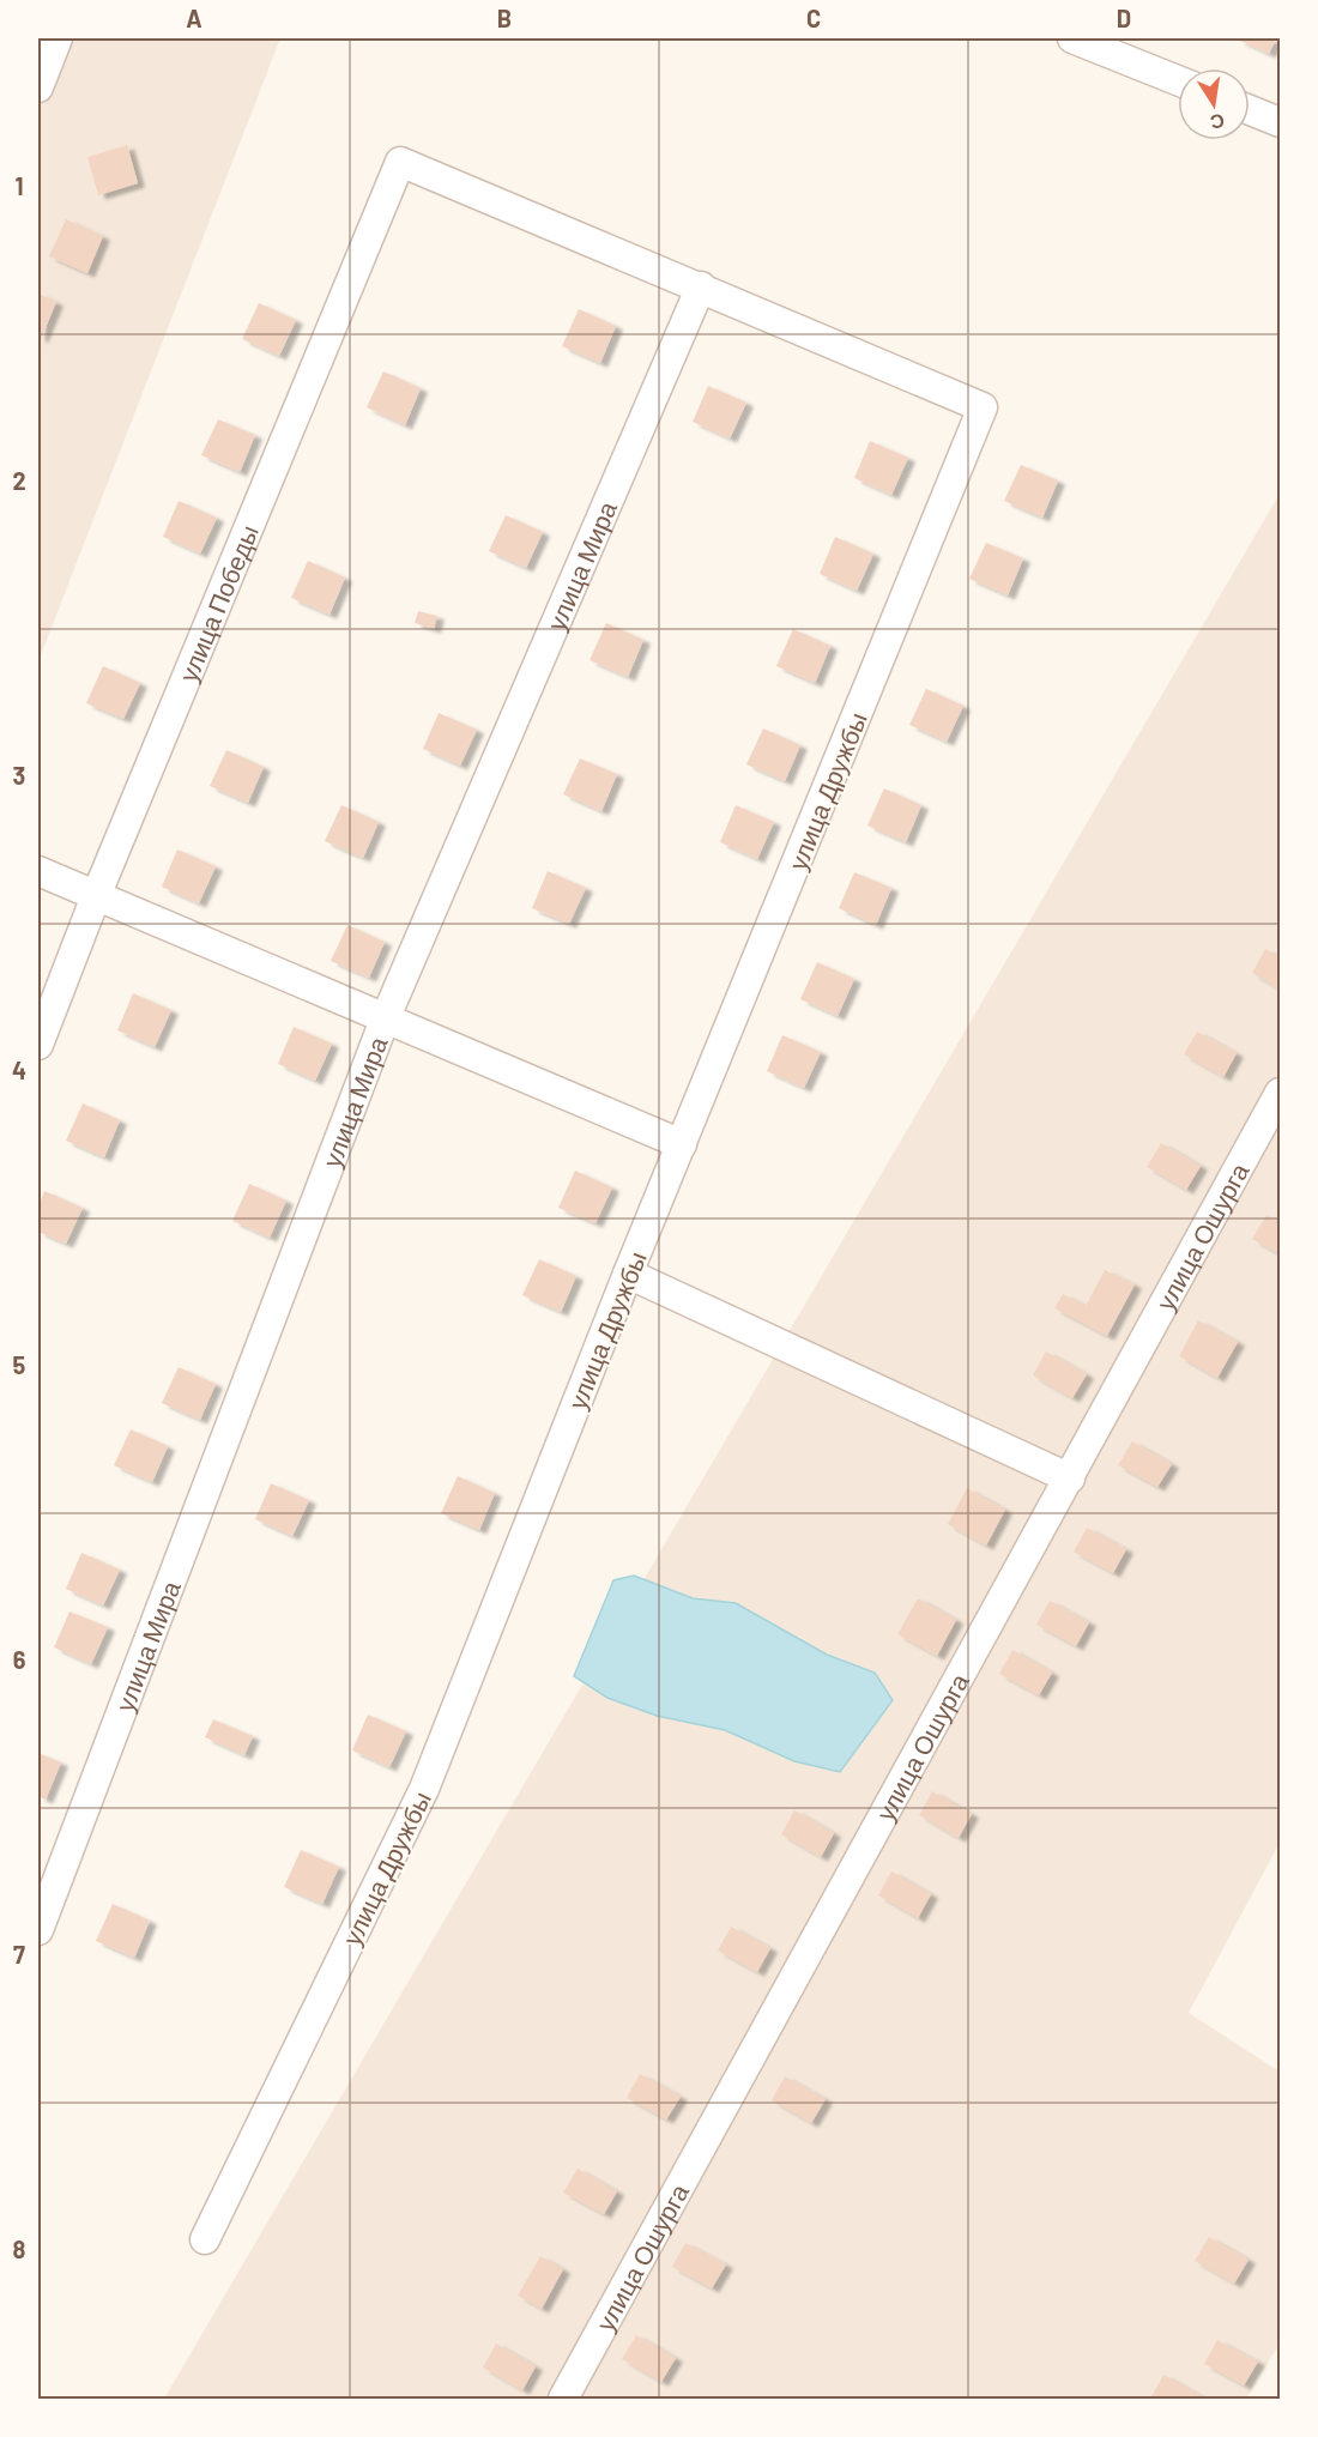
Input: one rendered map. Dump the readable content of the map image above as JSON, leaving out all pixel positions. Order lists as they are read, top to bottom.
{
  "streets": {
    "street": [
      "улица Мира",
      "улица Победы",
      "улица Дружбы",
      "улица Ошурга"
    ]
  },
  "crossings": [
    ["улица Мира", "улица Победы"],
    ["улица Мира", "улица Дружбы"],
    ["улица Победы", "улица Дружбы"]
  ],
  "north": "bottom",
  "grid": {
    "columns": [
      "A",
      "B",
      "C",
      "D"
    ],
    "rows": [
      "1",
      "2",
      "3",
      "4",
      "5",
      "6",
      "7",
      "8"
    ]
  }
}
